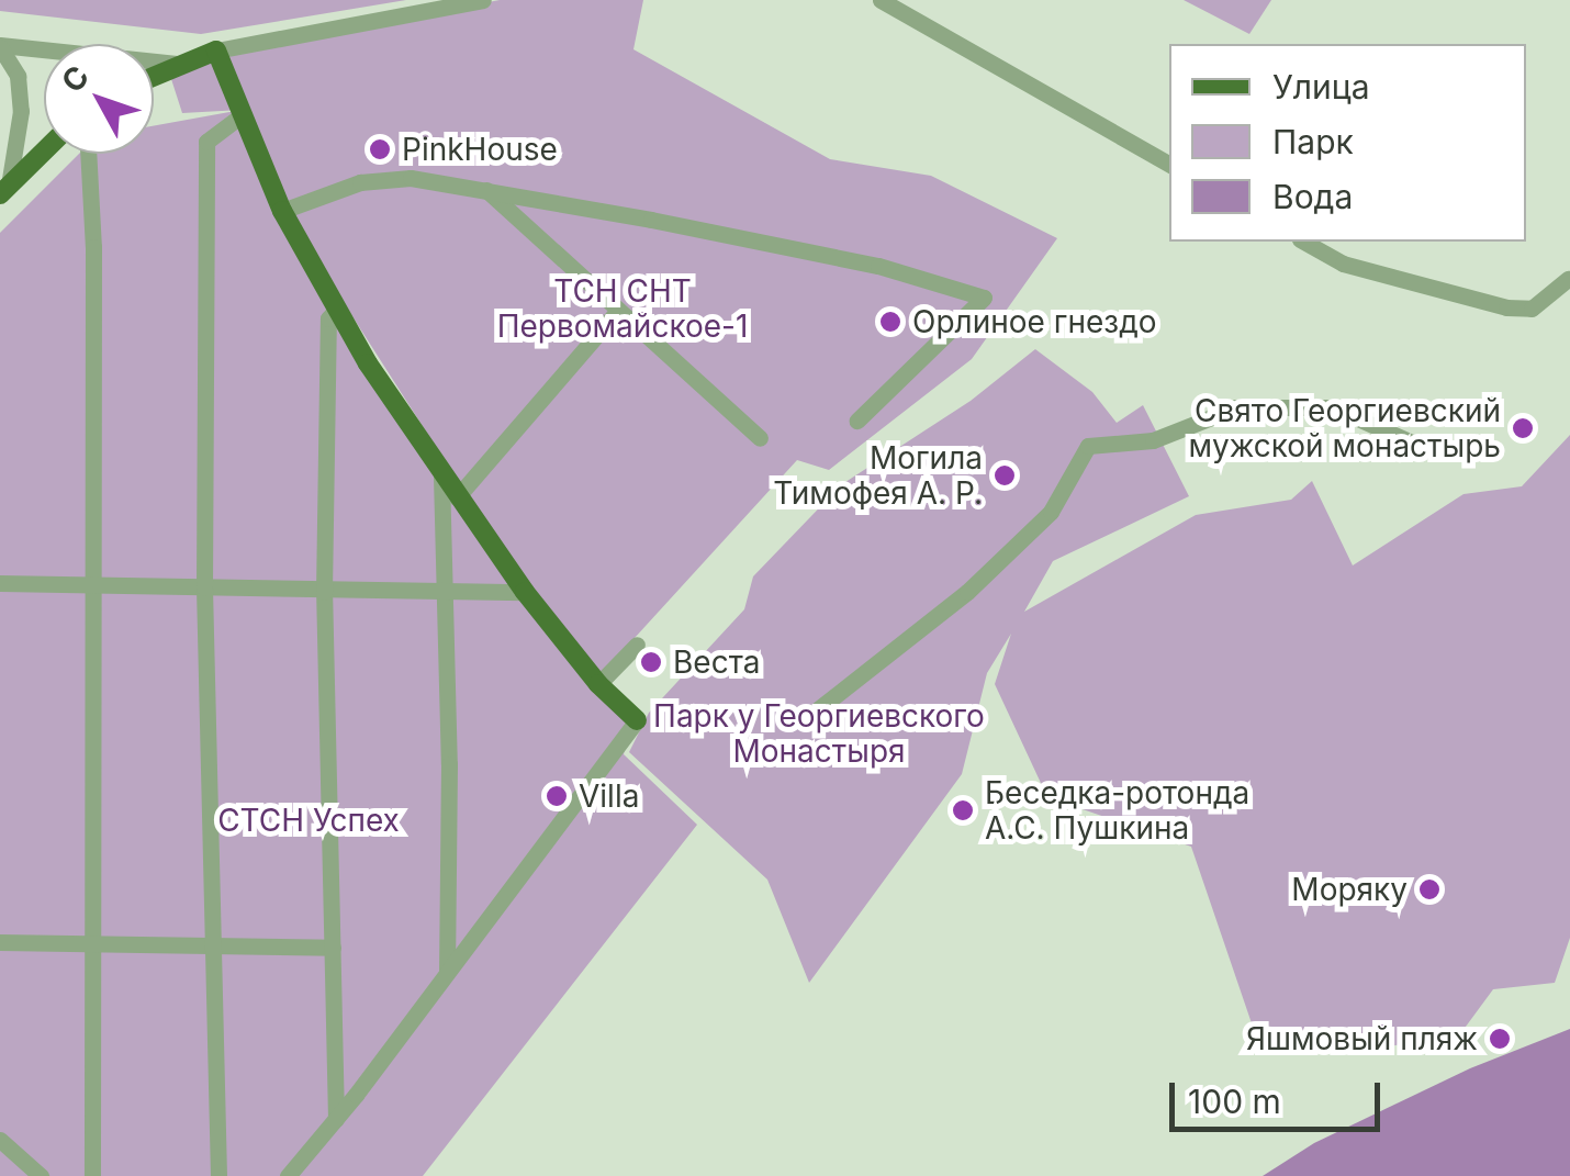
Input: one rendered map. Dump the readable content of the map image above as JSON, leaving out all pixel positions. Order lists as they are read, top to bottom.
{
  "parks": ["ТСН СНТ Первомайское-1", "Парк у Георгиевского Монастыря", "СТСН Успех"],
  "places": [
    "PinkHouse",
    "Орлиное гнездо",
    "Свято Георгиевский мужской монастырь",
    "Могила Тимофея А. Р.",
    "Веста",
    "Villa",
    "Беседка-ротонда А.С. Пушкина",
    "Моряку",
    "Яшмовый пляж"
  ],
  "legend": ["Улица", "Парк", "Вода"],
  "scale_bar": "100 m",
  "north": "top left"
}
